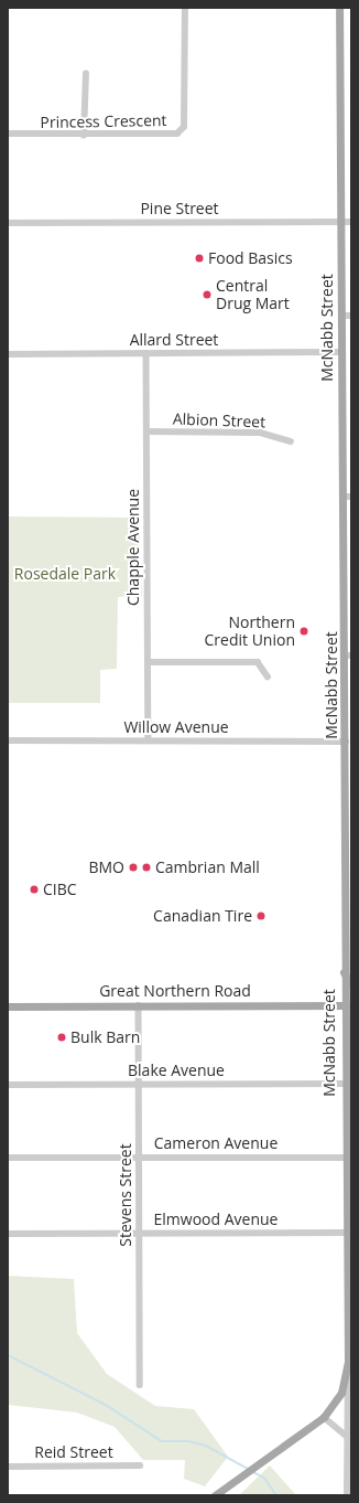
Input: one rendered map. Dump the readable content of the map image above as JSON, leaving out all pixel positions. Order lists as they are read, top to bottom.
{
  "streets": {
    "main road": ["McNabb Street", "Great Northern Road"],
    "street": [
      "Princess Crescent",
      "Pine Street",
      "Allard Street",
      "Albion Street",
      "Chapple Avenue",
      "Willow Avenue",
      "Blake Avenue",
      "Cameron Avenue",
      "Stevens Street",
      "Elmwood Avenue",
      "Reid Street"
    ]
  },
  "crossings": [
    ["Pine Street", "McNabb Street"],
    ["McNabb Street", "Allard Street"],
    ["McNabb Street", "Willow Avenue"],
    ["McNabb Street", "Great Northern Road"],
    ["McNabb Street", "Blake Avenue"],
    ["McNabb Street", "Cameron Avenue"],
    ["McNabb Street", "Elmwood Avenue"],
    ["Allard Street", "Chapple Avenue"],
    ["Albion Street", "Chapple Avenue"],
    ["Chapple Avenue", "Willow Avenue"],
    ["Great Northern Road", "Stevens Street"],
    ["Blake Avenue", "Stevens Street"],
    ["Cameron Avenue", "Stevens Street"],
    ["Stevens Street", "Elmwood Avenue"]
  ],
  "parks": ["Rosedale Park"],
  "places": [
    "Food Basics",
    "Central Drug Mart",
    "Northern Credit Union",
    "BMO",
    "Cambrian Mall",
    "CIBC",
    "Canadian Tire",
    "Bulk Barn"
  ]
}
